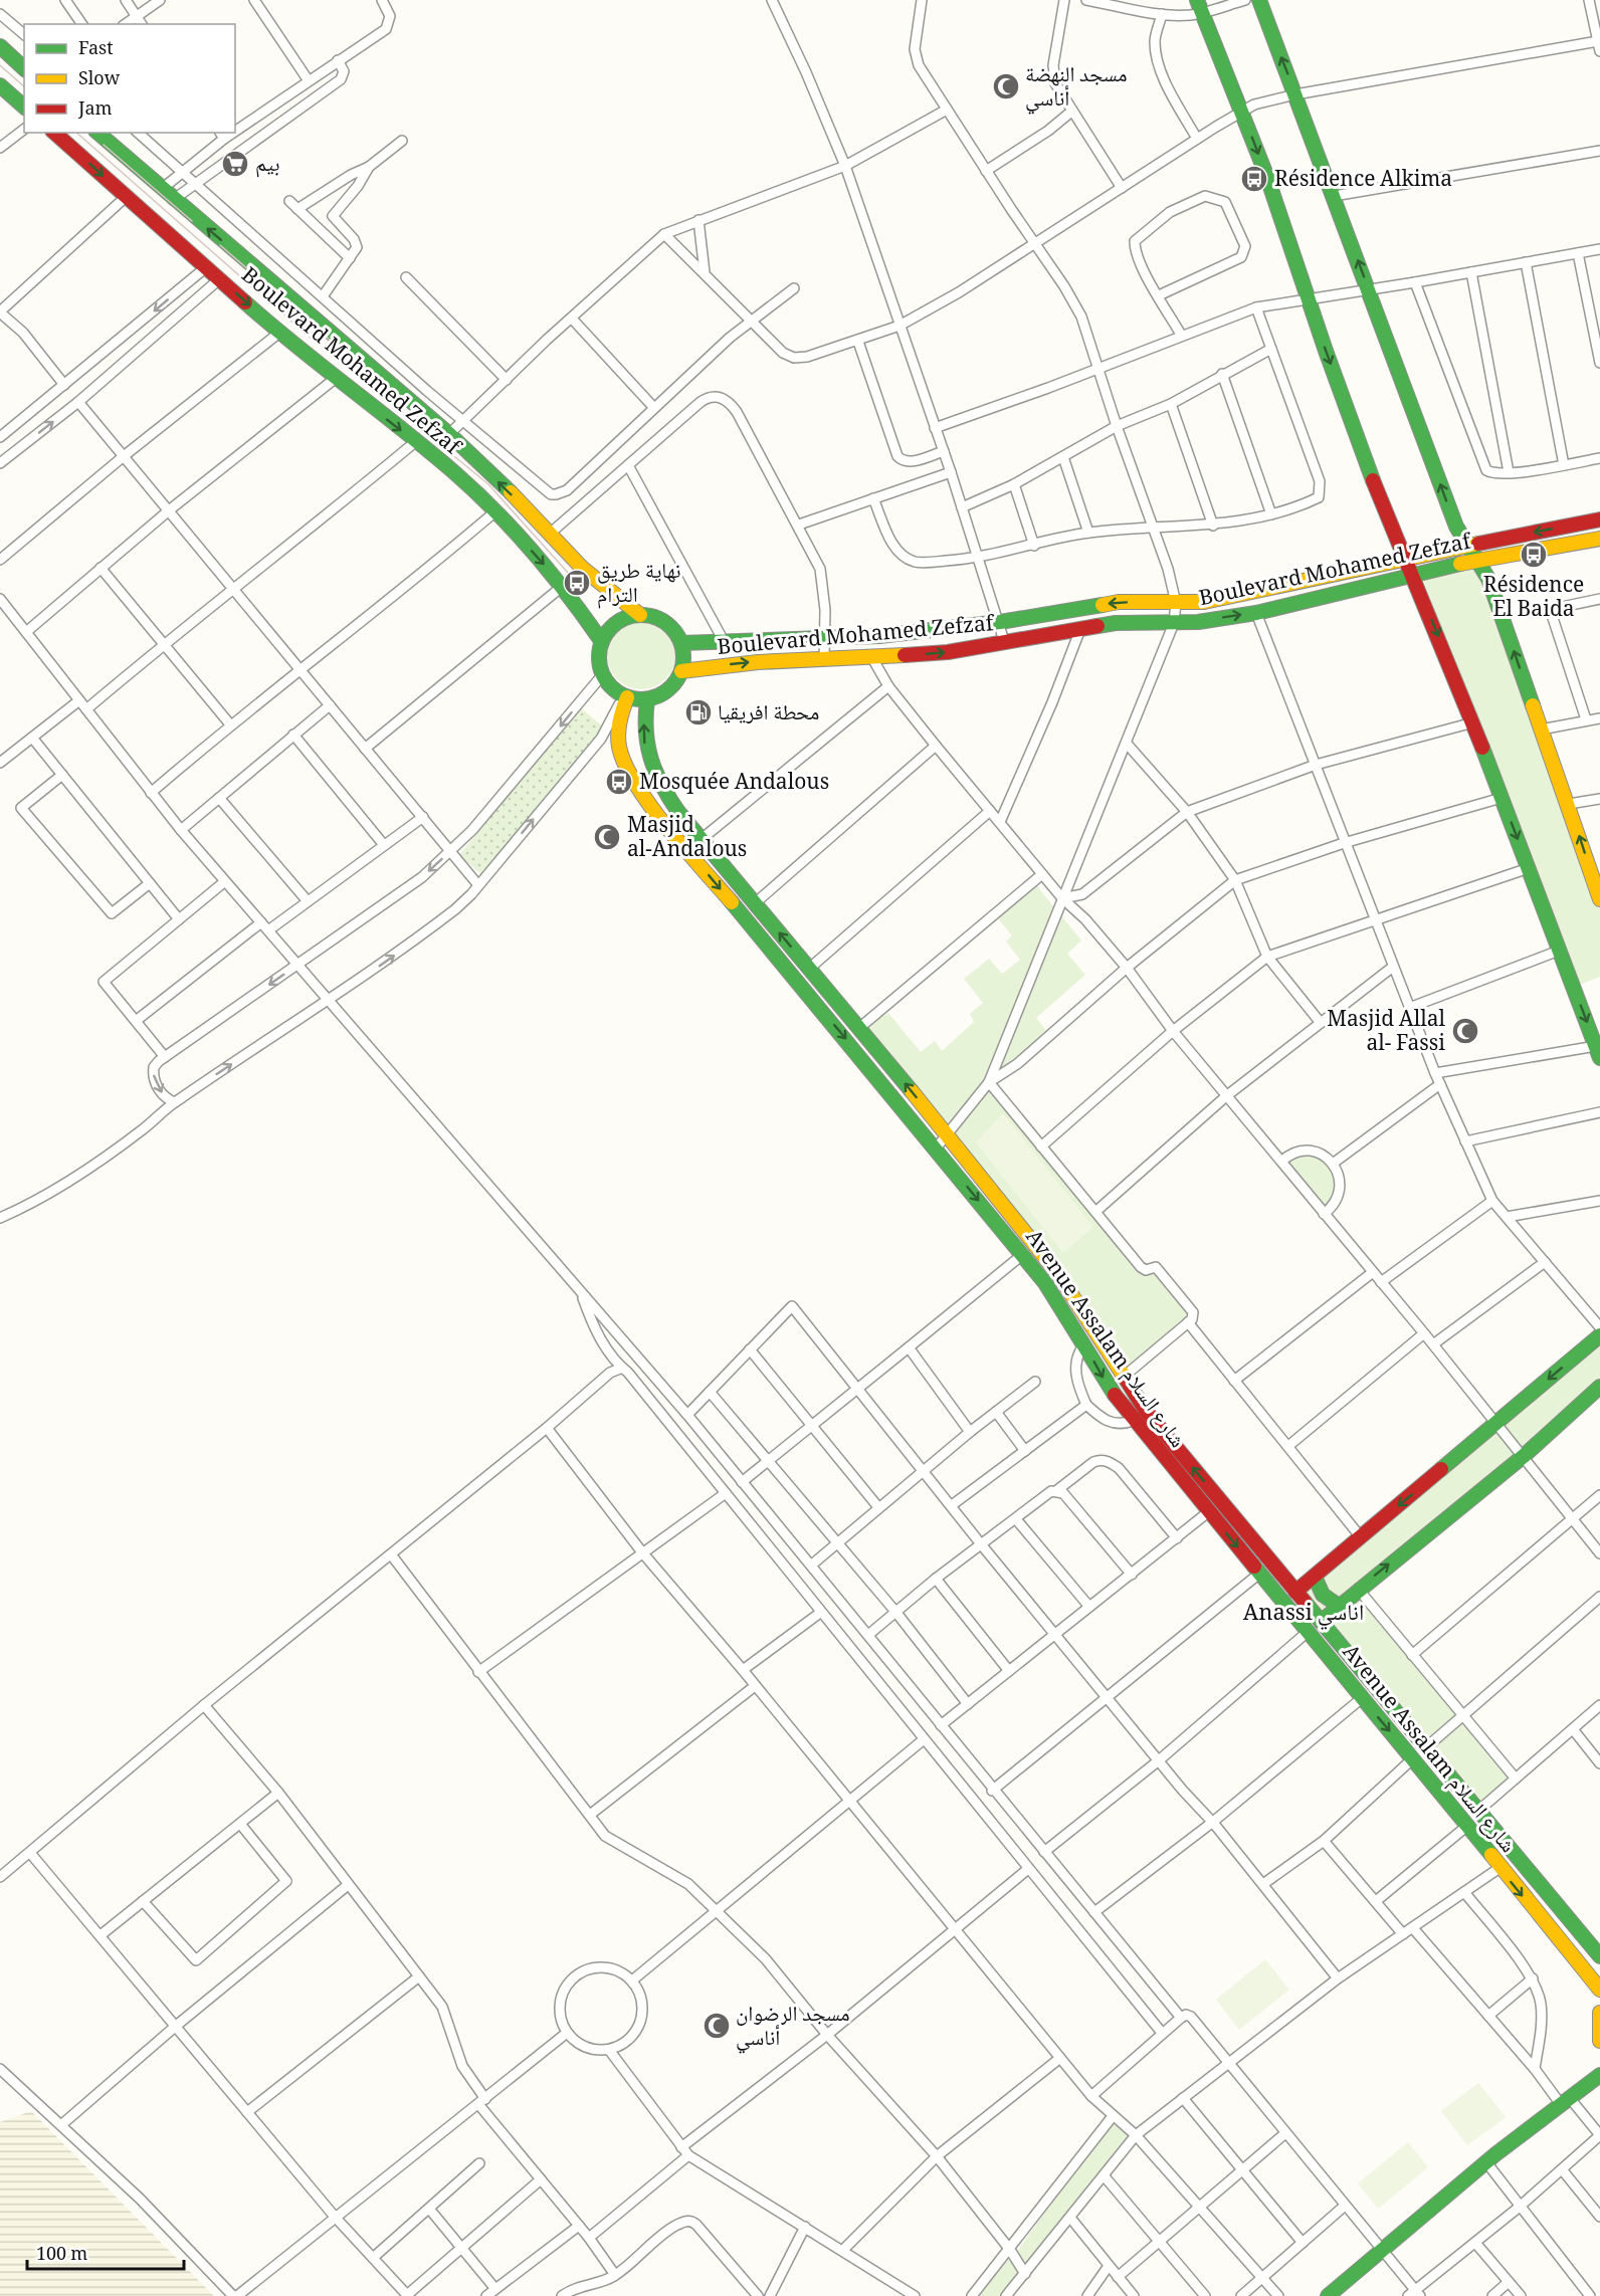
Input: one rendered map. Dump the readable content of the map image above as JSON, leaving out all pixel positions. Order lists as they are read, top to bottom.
{
  "streets": {
    "street": ["Boulevard Mohamed Zefzaf", "Avenue Assalam شارع السلام"]
  },
  "crossings": [
    ["Boulevard Mohamed Zefzaf", "Avenue Assalam شارع السلام"]
  ],
  "districts": ["Anassi اناسي"],
  "places": {
    "mosque": [
      "مسجد النهضة أناسي",
      "Masjid al-Andalous",
      "Masjid Allal al- Fassi",
      "مسجد الرضوان أناسي"
    ],
    "supermarket": ["بيم"],
    "bus stop": [
      "Résidence Alkima",
      "Résidence El Baida",
      "نهاية طريق الترام",
      "Mosquée Andalous"
    ],
    "fuel station": ["محطة افريقيا"]
  },
  "legend": ["Fast", "Slow", "Jam"],
  "scale_bar": "100 m"
}
